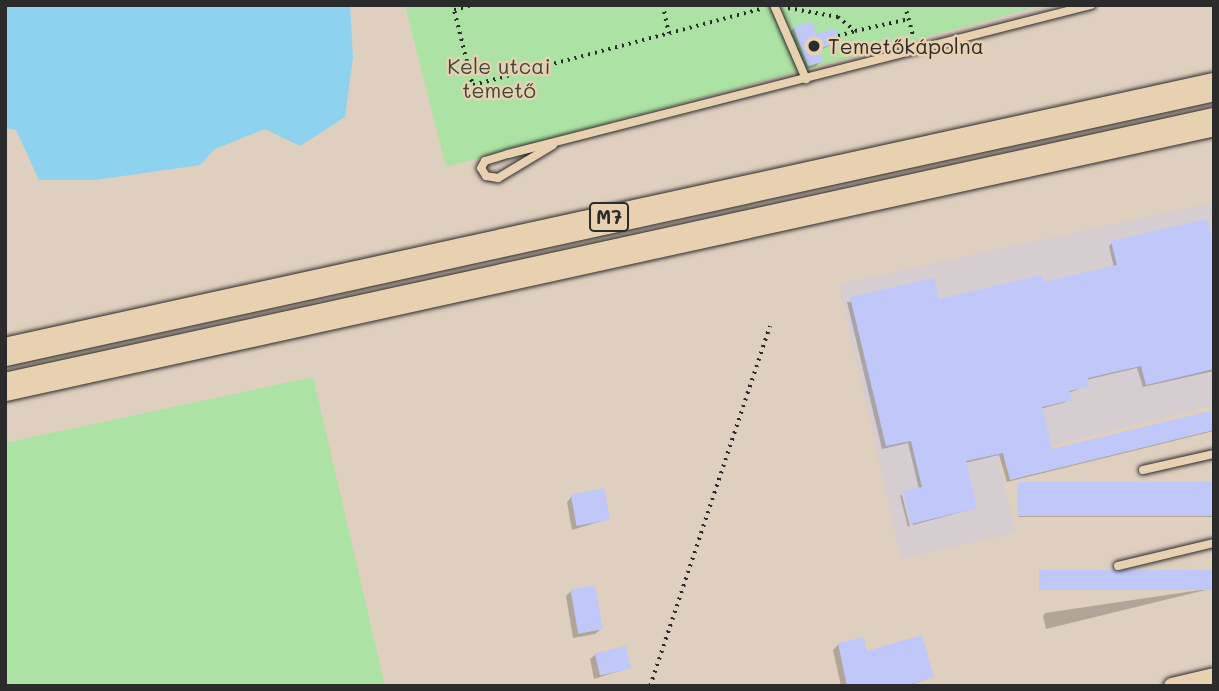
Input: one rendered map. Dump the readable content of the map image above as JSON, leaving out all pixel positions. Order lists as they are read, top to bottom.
{
  "streets": {
    "highway": ["M7"]
  },
  "parks": ["Kele utcai temető"],
  "places": ["Temetőkápolna"]
}
